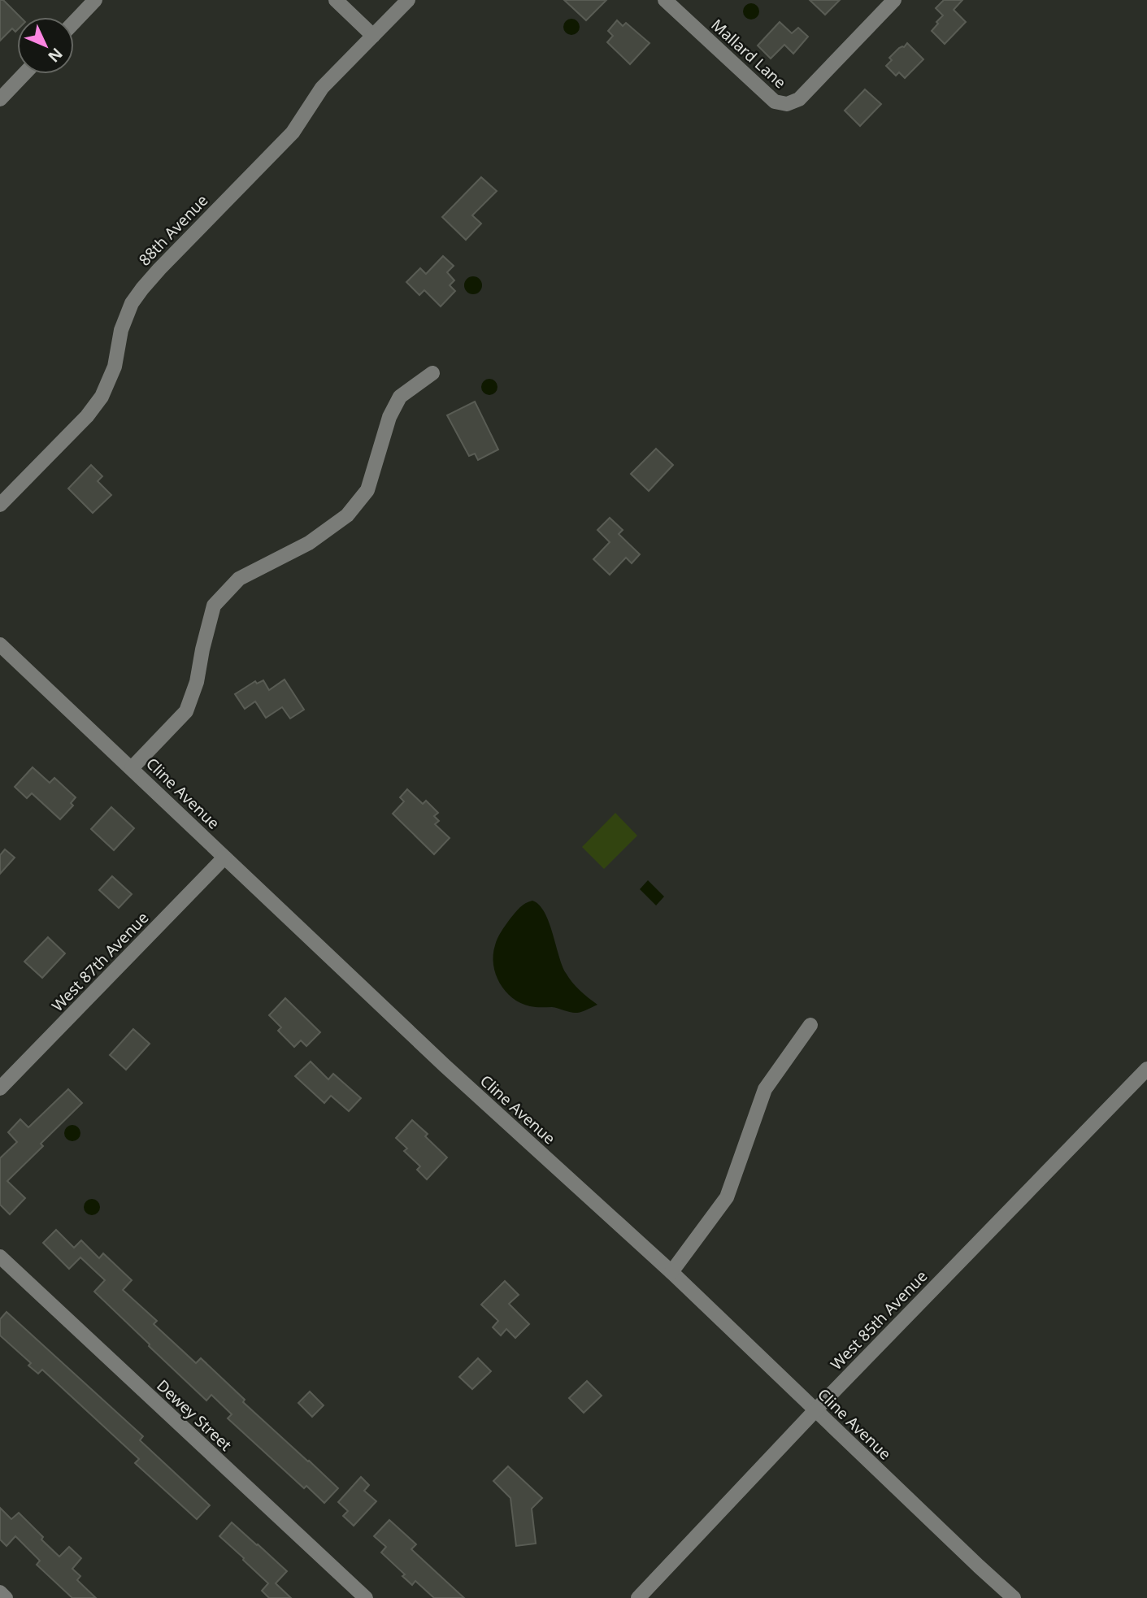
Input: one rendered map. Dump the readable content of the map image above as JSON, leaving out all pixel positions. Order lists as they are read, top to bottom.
{
  "streets": {
    "street": [
      "Mallard Lane",
      "88th Avenue",
      "Cline Avenue",
      "West 87th Avenue",
      "West 85th Avenue",
      "Dewey Street"
    ]
  },
  "crossings": [
    ["Cline Avenue", "West 87th Avenue"],
    ["Cline Avenue", "West 85th Avenue"]
  ],
  "north": "bottom right"
}
